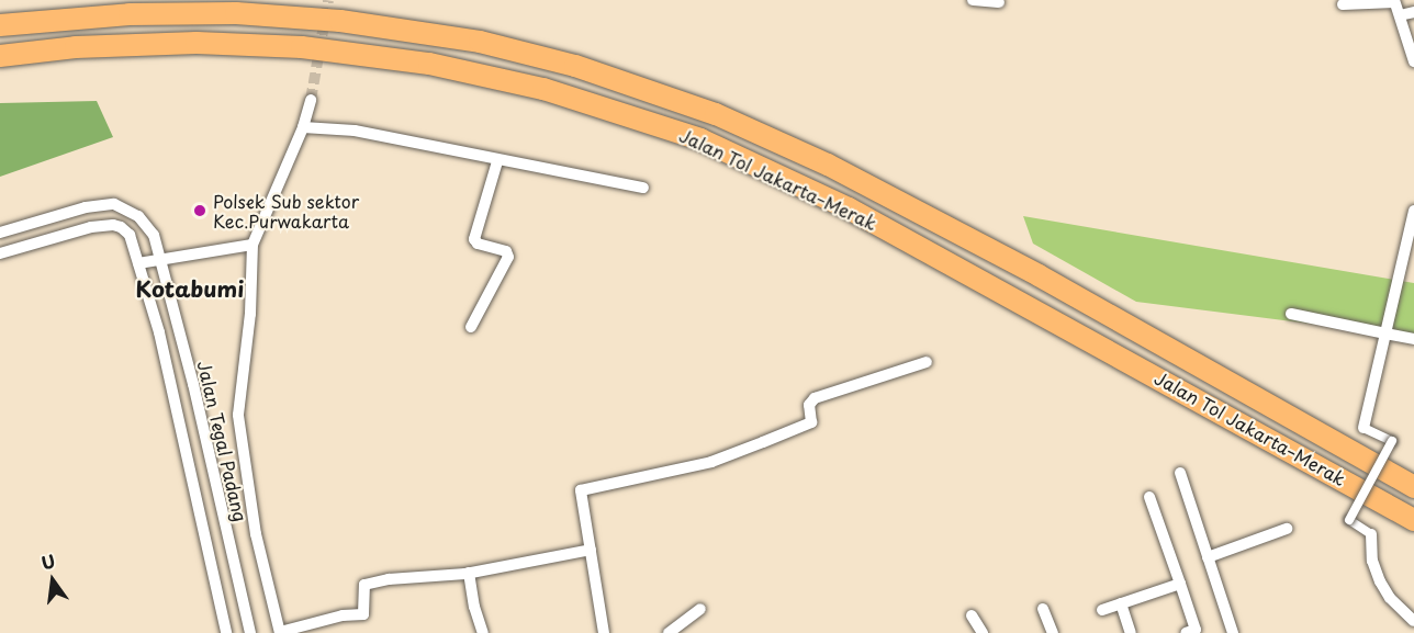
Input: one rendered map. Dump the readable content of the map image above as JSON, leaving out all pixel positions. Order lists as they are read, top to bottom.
{
  "streets": {
    "highway": ["Jalan Tol Jakarta–Merak"],
    "street": ["Jalan Tegal Padang"]
  },
  "districts": ["Kotabumi"],
  "places": ["Polsek Sub sektor Kec.Purwakarta"],
  "north": "top"
}
